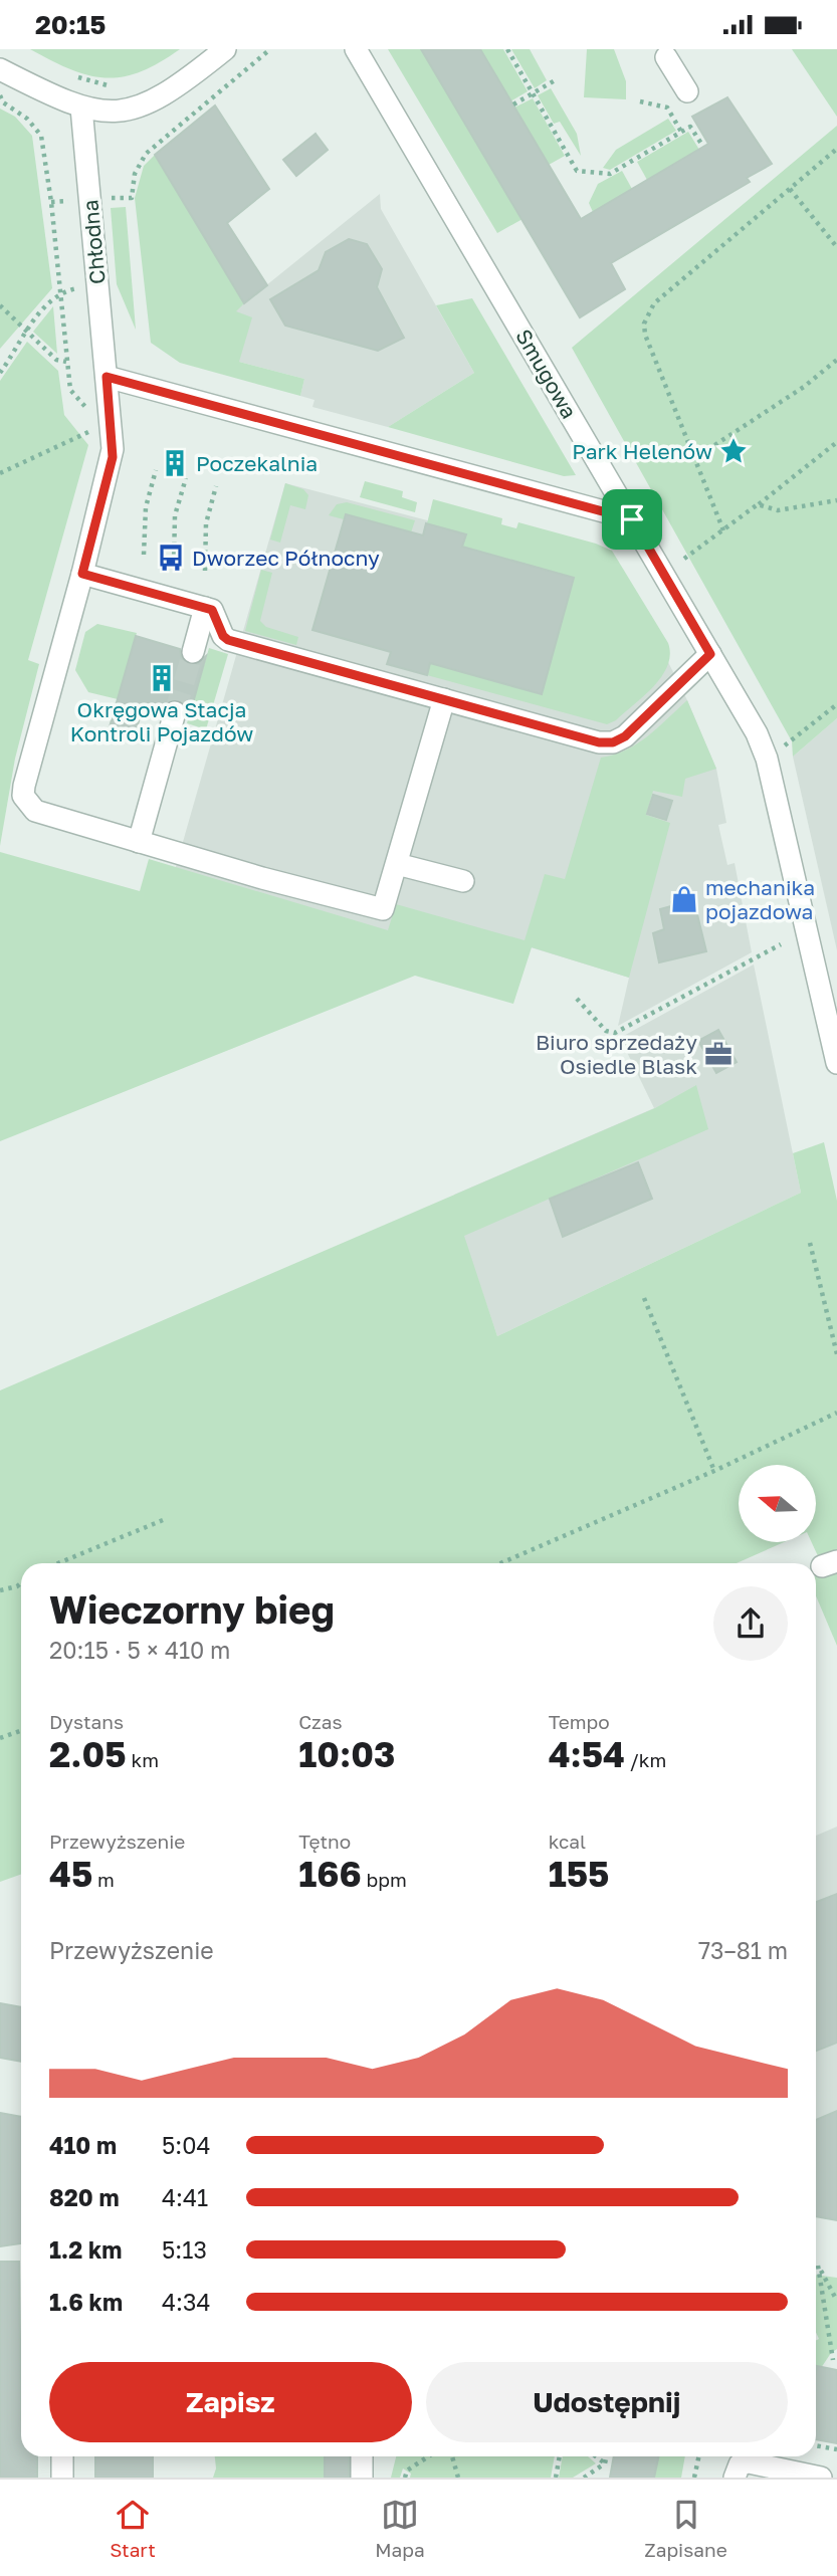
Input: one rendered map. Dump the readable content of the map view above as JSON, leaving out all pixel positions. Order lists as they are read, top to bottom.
{
  "streets": {
    "street": ["Chłodna", "Smugowa"]
  },
  "places": {
    "place": ["Park Helenów"],
    "building": ["Poczekalnia", "Okręgowa Stacja Kontroli Pojazdów"],
    "bus stop": ["Dworzec Północny"],
    "shop": ["mechanika pojazdowa"],
    "office": ["Biuro sprzedaży Osiedle Blask"]
  },
  "north": "left",
  "page": {
    "status": "20:15",
    "heading": ["Wieczorny bieg", "20:15 · 5 × 410 m"],
    "stats": [
      ["Dystans", "2.05 km"],
      ["Czas", "10:03"],
      ["Tempo", "4:54 /km"],
      ["Przewyższenie", "45 m"],
      ["Tętno", "166 bpm"],
      ["kcal", "155"]
    ],
    "chart": ["Przewyższenie", "73–81 m"],
    "list": [
      {
        "name": "410 m",
        "note": "5:04"
      },
      {
        "name": "820 m",
        "note": "4:41"
      },
      {
        "name": "1.2 km",
        "note": "5:13"
      },
      {
        "name": "1.6 km",
        "note": "4:34"
      }
    ],
    "buttons": ["Zapisz", "Udostępnij"],
    "tabs": ["Start", "Mapa", "Zapisane"]
  }
}
